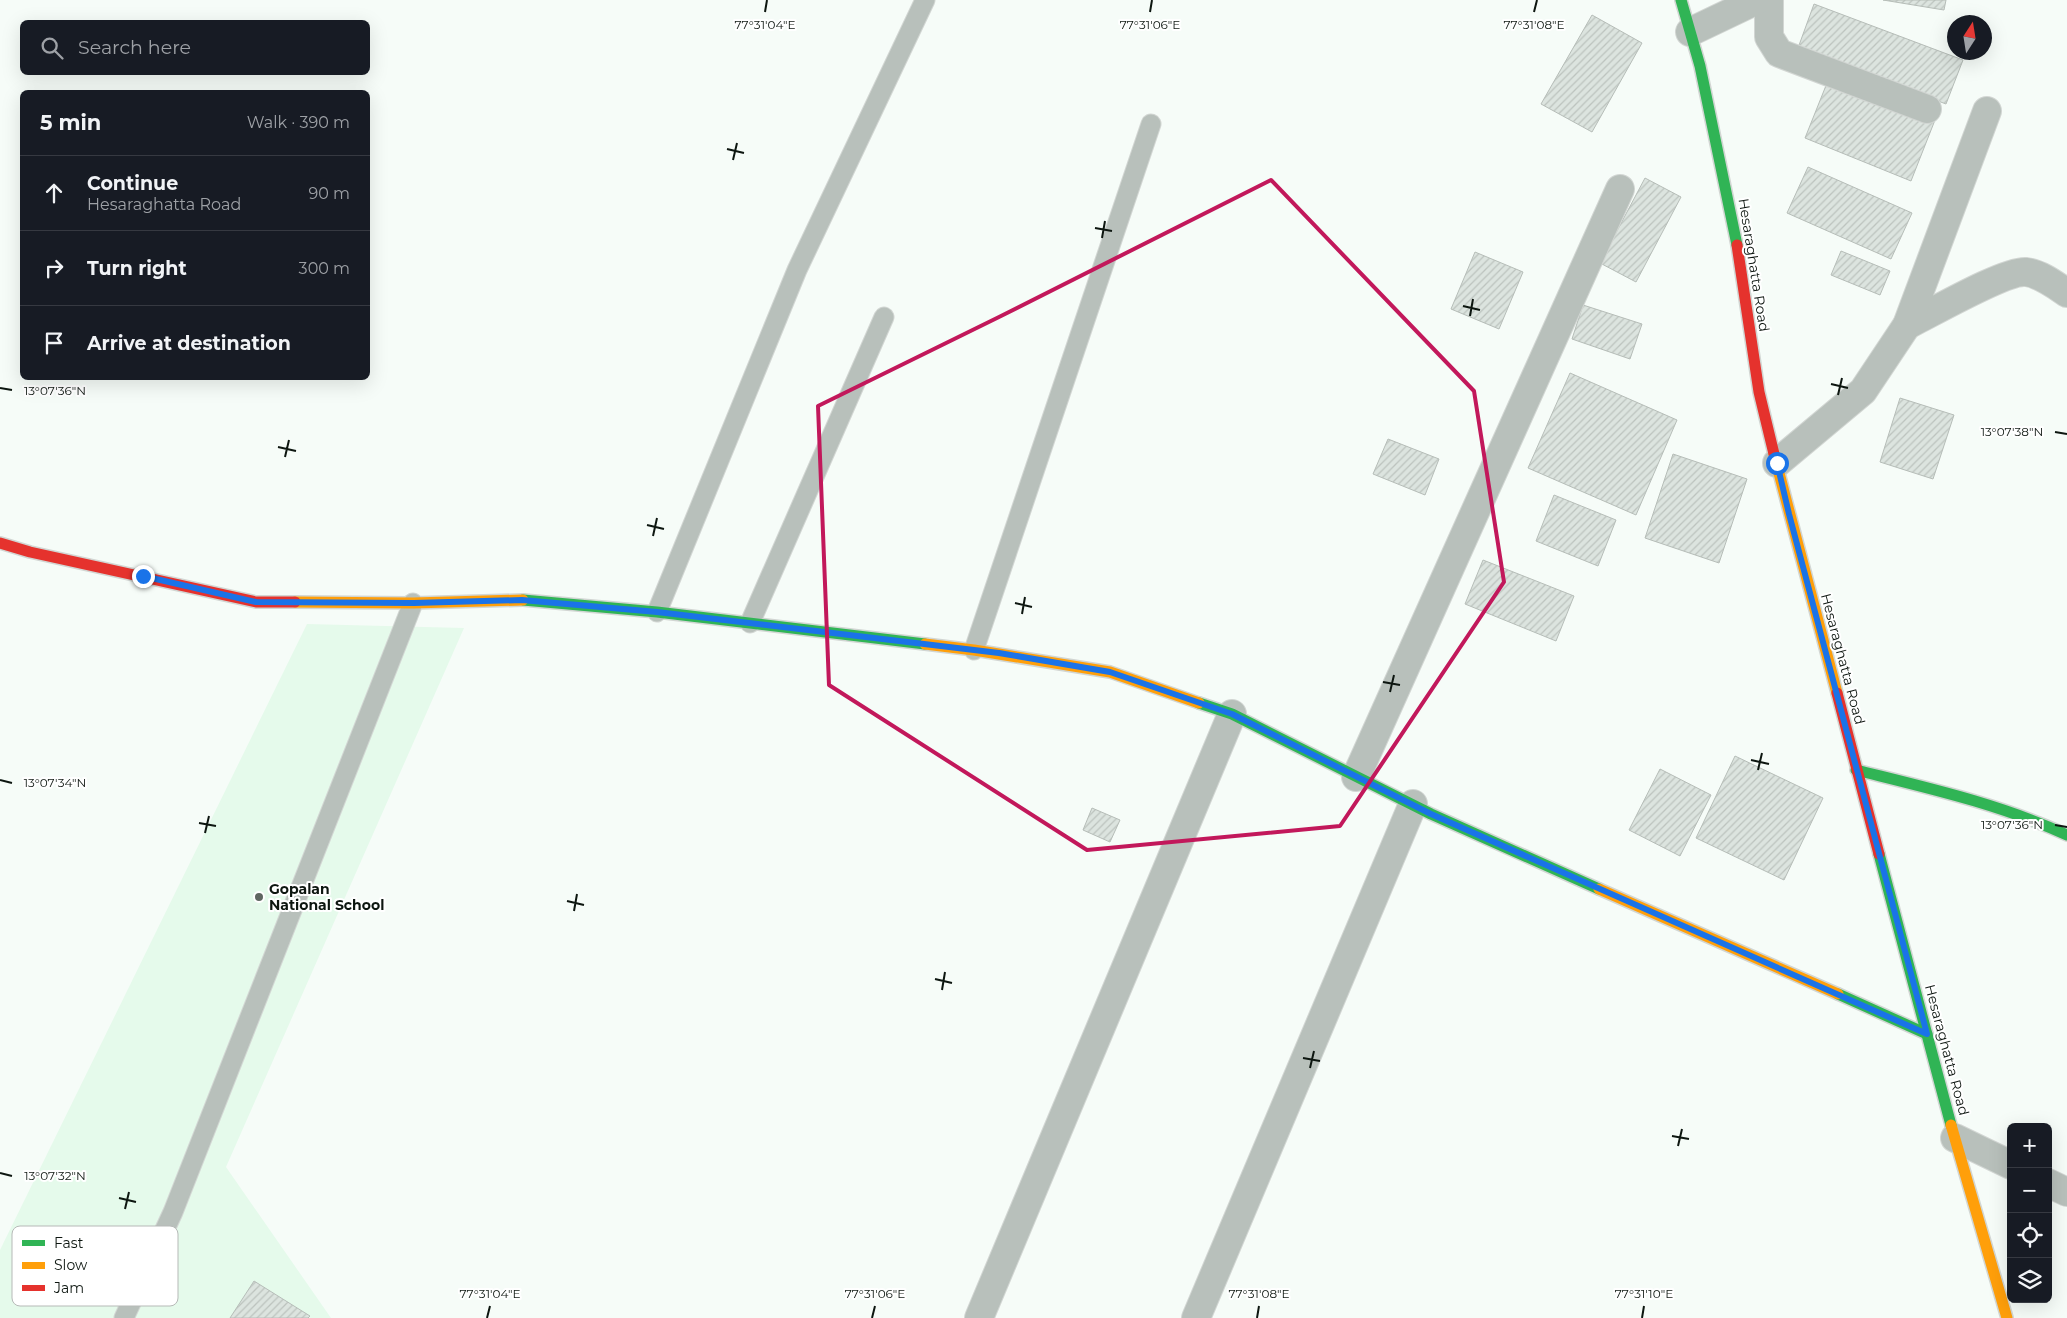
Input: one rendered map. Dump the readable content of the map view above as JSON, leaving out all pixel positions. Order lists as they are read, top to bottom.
{
  "streets": {
    "street": ["Hesaraghatta Road"]
  },
  "places": ["Gopalan National School"],
  "legend": ["Fast", "Slow", "Jam"],
  "north": "top",
  "page": {
    "search": "Search here",
    "heading": ["5 min", "Walk · 390 m"],
    "list": [
      ["Continue", "Hesaraghatta Road", "90 m"],
      ["Turn right", "300 m"],
      "Arrive at destination"
    ],
    "map_buttons": ["+", "−"]
  },
  "coordinates": [
    "77°31'04\"E",
    "77°31'06\"E",
    "77°31'08\"E",
    "13°07'36\"N",
    "13°07'38\"N",
    "13°07'34\"N",
    "13°07'32\"N",
    "77°31'10\"E"
  ]
}
